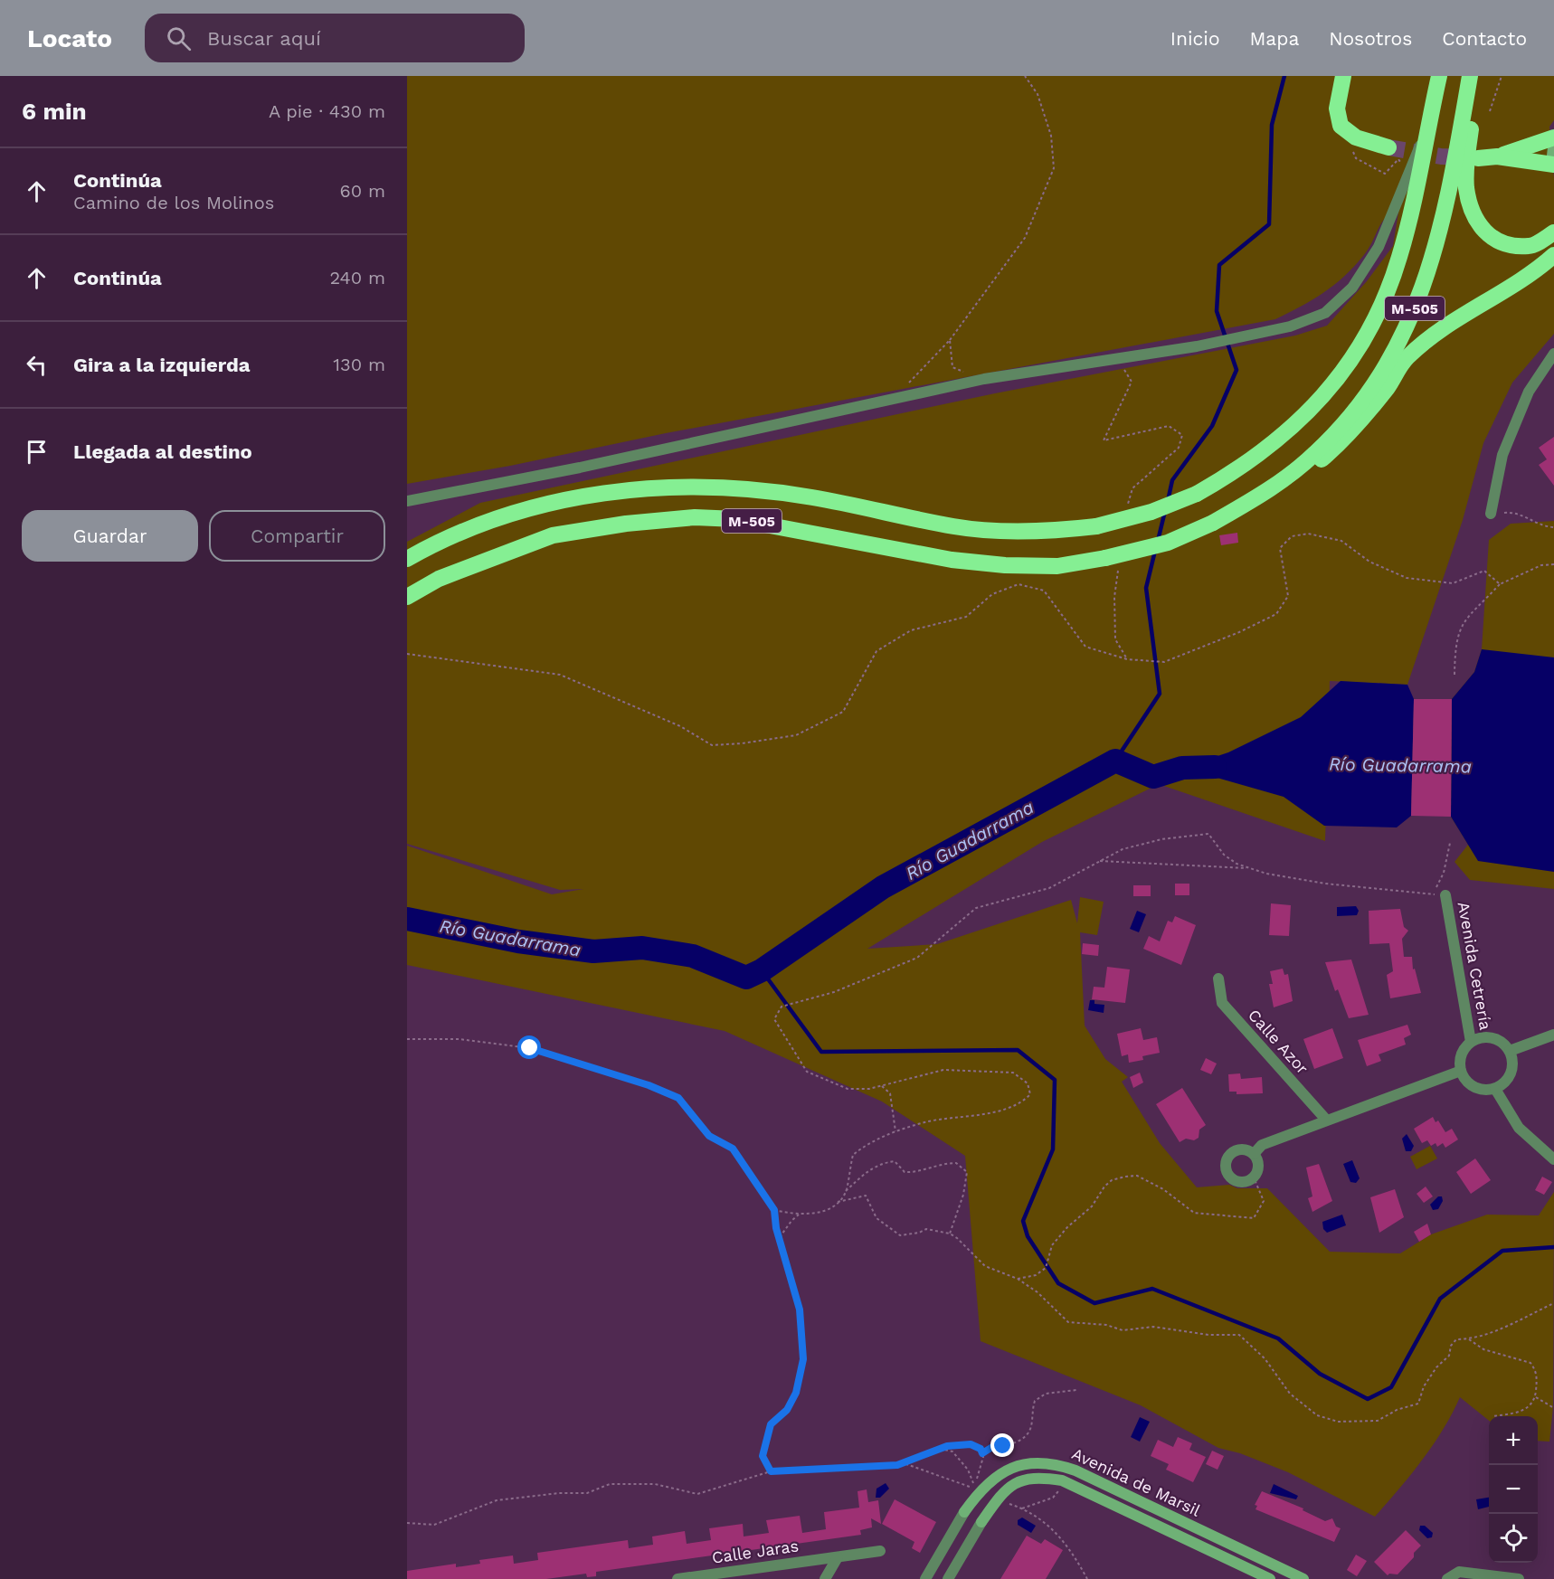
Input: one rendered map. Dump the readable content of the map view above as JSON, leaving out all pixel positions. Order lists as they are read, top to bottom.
{
  "streets": {
    "highway": ["M-505"],
    "street": [
      "Avenida Cetrería",
      "Calle Azor",
      "Avenida de Marsil",
      "Calle Jaras"
    ]
  },
  "water": ["Río Guadarrama"],
  "page": {
    "header": "Locato",
    "search": "Buscar aquí",
    "nav": [
      "Inicio",
      "Mapa",
      "Nosotros",
      "Contacto"
    ],
    "heading": ["6 min", "A pie · 430 m"],
    "list": [
      ["Continúa", "Camino de los Molinos", "60 m"],
      ["Continúa", "240 m"],
      ["Gira a la izquierda", "130 m"],
      "Llegada al destino"
    ],
    "buttons": ["Guardar", "Compartir"],
    "map_buttons": ["+", "−"]
  }
}
